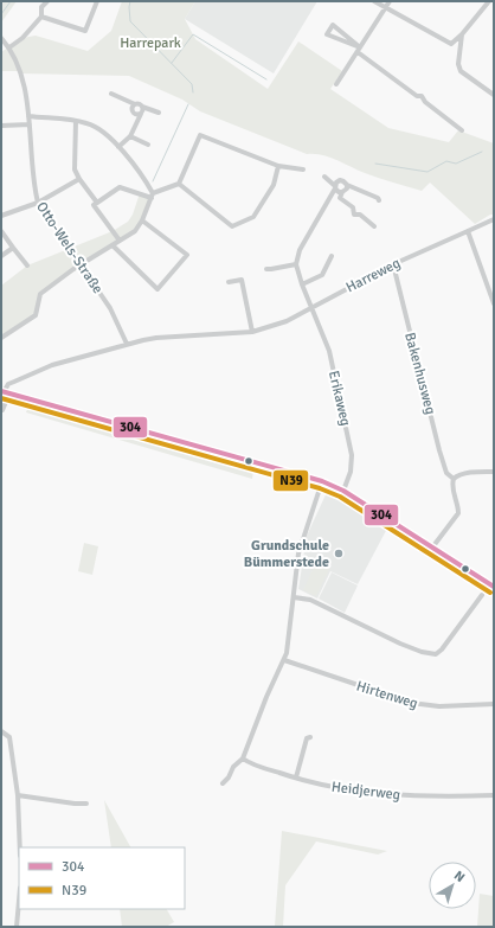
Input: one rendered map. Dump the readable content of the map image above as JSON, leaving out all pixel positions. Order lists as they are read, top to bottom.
{
  "streets": {
    "street": [
      "Otto-Wels-Straße",
      "Harreweg",
      "Bakenhusweg",
      "Erikaweg",
      "Hirtenweg",
      "Heidjerweg"
    ]
  },
  "crossings": [
    ["Otto-Wels-Straße", "Harreweg"],
    ["Harreweg", "Bakenhusweg"],
    ["Harreweg", "Erikaweg"]
  ],
  "parks": ["Harrepark"],
  "places": ["Grundschule Bümmerstede"],
  "lines": ["transit line 304", "transit line N39"],
  "legend": ["304", "N39"],
  "north": "top right"
}
